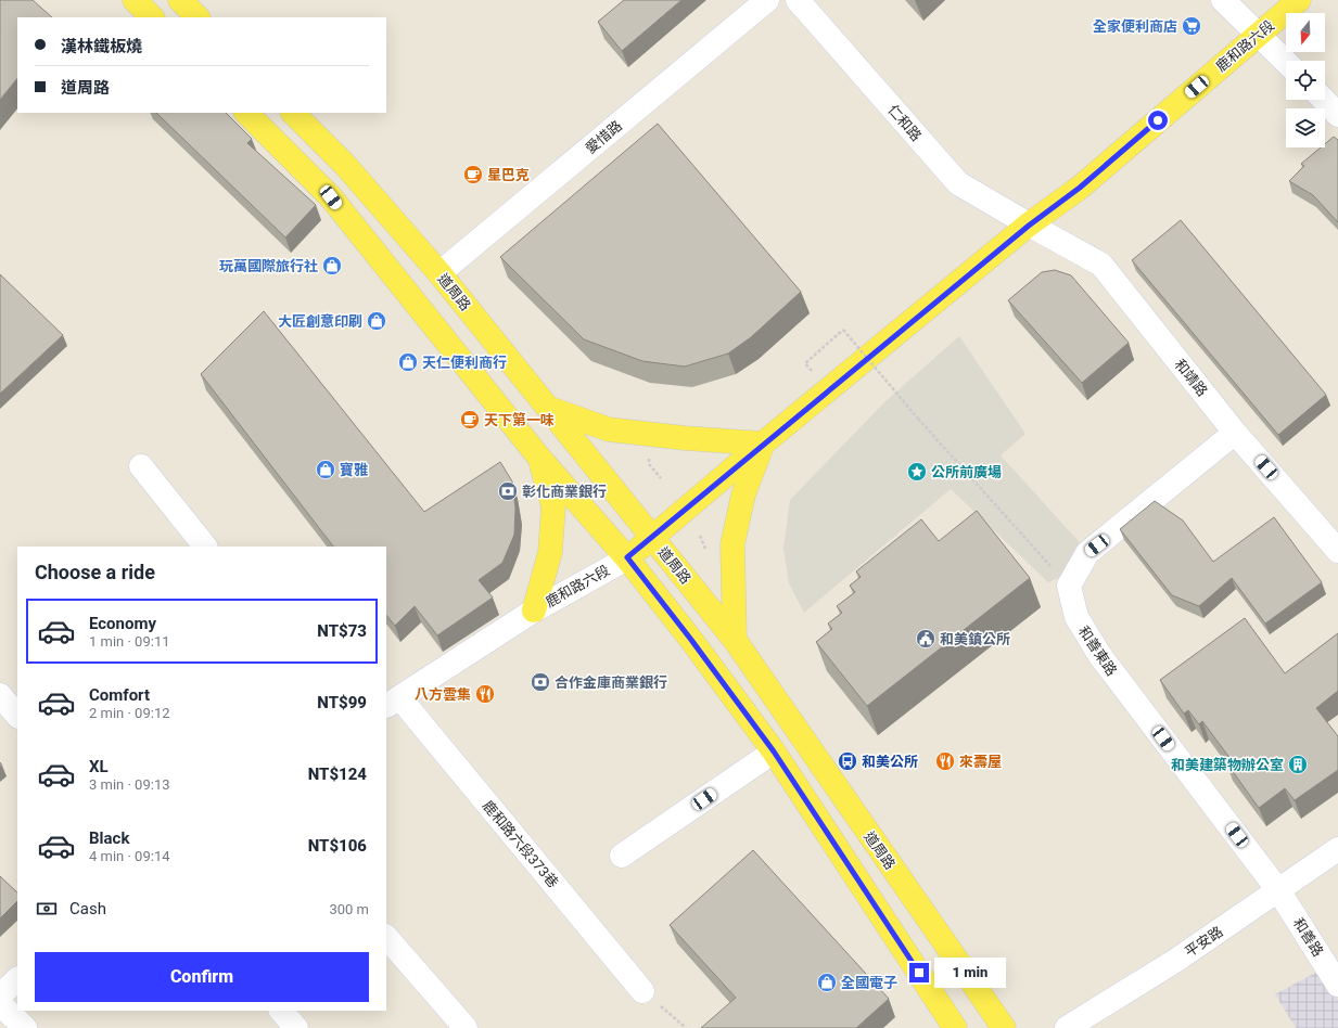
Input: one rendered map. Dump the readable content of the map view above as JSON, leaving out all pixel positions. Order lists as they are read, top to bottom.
{
  "streets": {
    "main road": ["鹿和路六段", "道周路"],
    "street": [
      "仁和路",
      "愛惜路",
      "和靖路",
      "和善東路",
      "鹿和路六段373巷",
      "和善路",
      "平安路"
    ]
  },
  "crossings": [
    ["鹿和路六段", "仁和路"],
    ["鹿和路六段", "道周路"],
    ["鹿和路六段", "和靖路"],
    ["鹿和路六段", "鹿和路六段373巷"],
    ["仁和路", "和靖路"],
    ["愛惜路", "道周路"],
    ["和善東路", "和善路"],
    ["和善東路", "平安路"],
    ["和善路", "平安路"]
  ],
  "places": {
    "supermarket": ["全家便利商店"],
    "cafe": ["星巴克", "天下第一味"],
    "shop": [
      "玩萬國際旅行社",
      "大匠創意印刷",
      "天仁便利商行",
      "寶雅",
      "全國電子"
    ],
    "place": ["公所前廣場"],
    "bank": ["彰化商業銀行", "合作金庫商業銀行"],
    "public building": ["和美鎮公所"],
    "restaurant": ["八方雲集", "來壽屋"],
    "bus stop": ["和美公所"],
    "building": ["和美建築物辦公室"]
  },
  "north": "bottom",
  "page": {
    "banner": ["漢林鐵板燒", "道周路"],
    "heading": "Choose a ride",
    "list": [
      {
        "name": "Economy",
        "note": "1 min · 09:11",
        "value": "NT$73"
      },
      {
        "name": "Comfort",
        "note": "2 min · 09:12",
        "value": "NT$99"
      },
      {
        "name": "XL",
        "note": "3 min · 09:13",
        "value": "NT$124"
      },
      {
        "name": "Black",
        "note": "4 min · 09:14",
        "value": "NT$106"
      }
    ],
    "pay": ["Cash", "300 m"],
    "buttons": "Confirm",
    "bubble": "1 min"
  }
}
